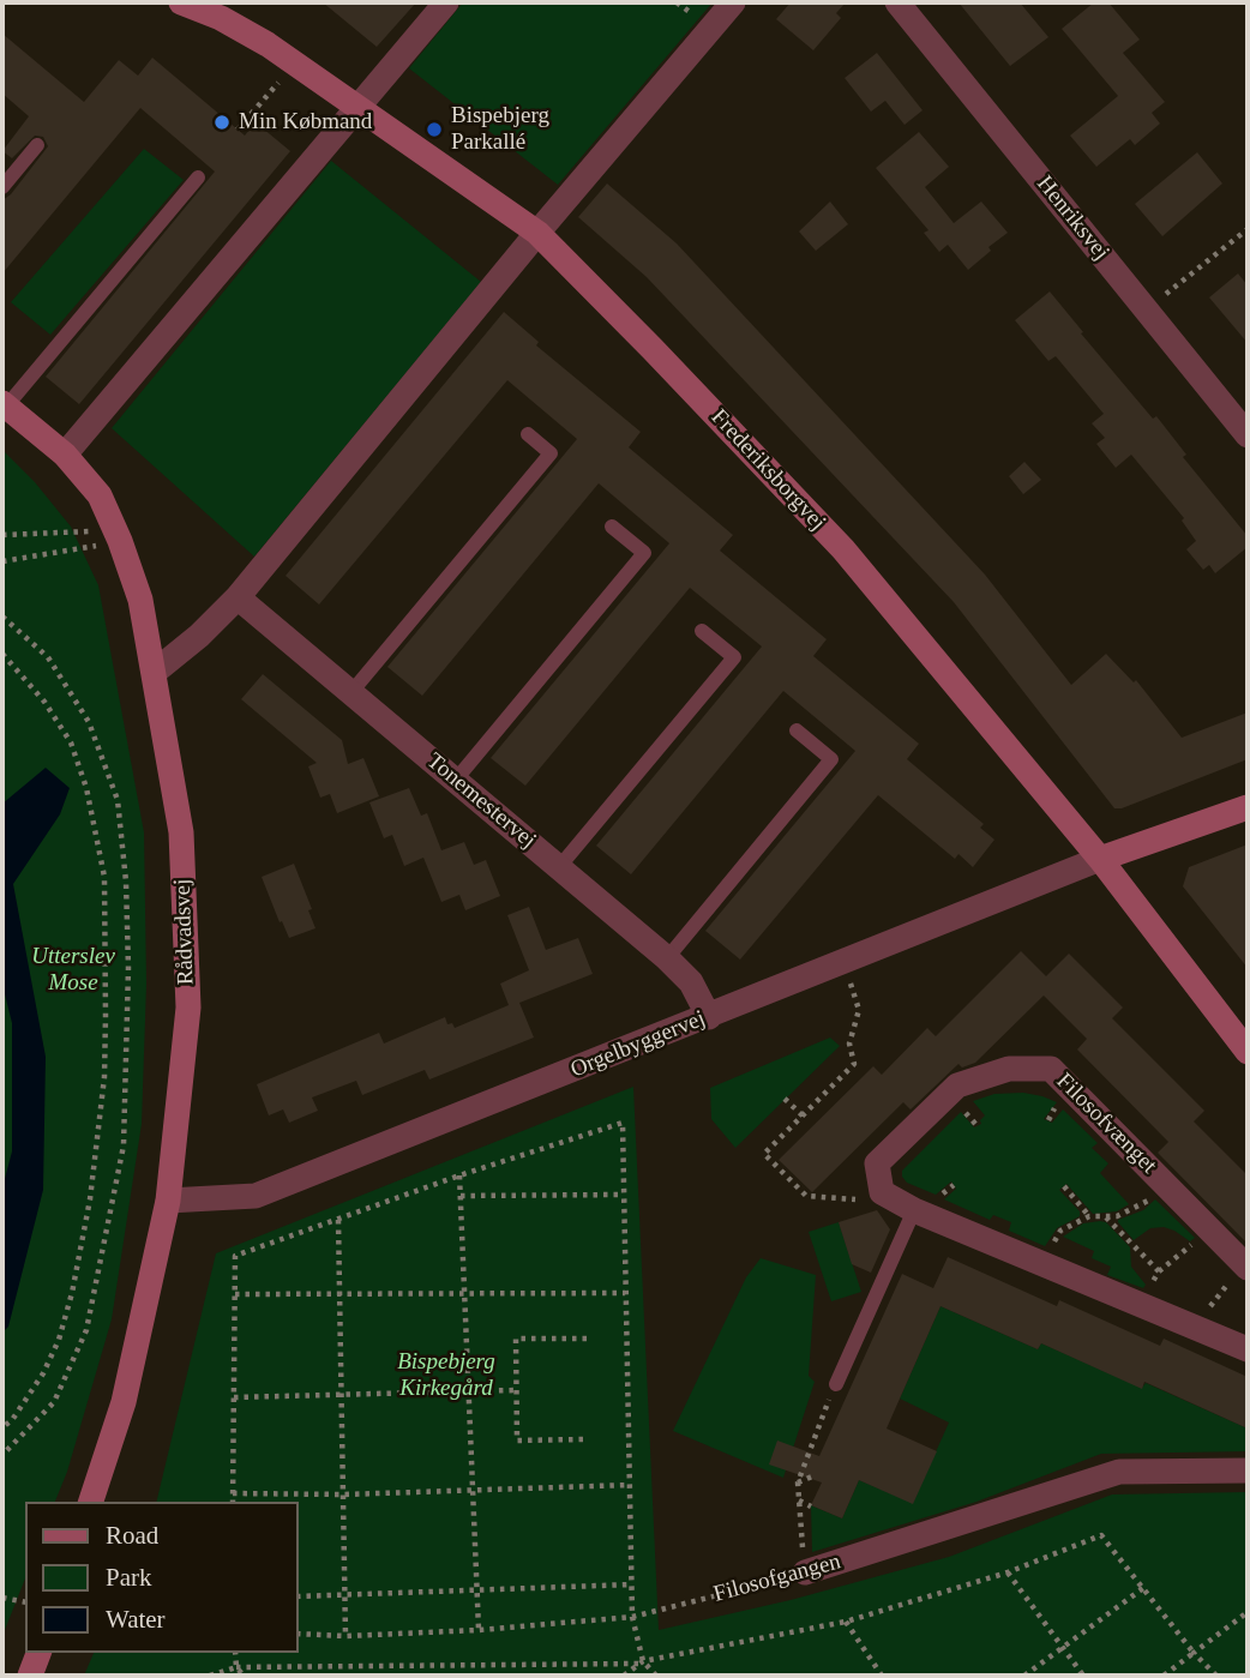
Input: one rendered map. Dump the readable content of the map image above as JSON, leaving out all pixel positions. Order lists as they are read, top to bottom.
{
  "streets": {
    "street": [
      "Henriksvej",
      "Frederiksborgvej",
      "Tonemestervej",
      "Rådvadsvej",
      "Orgelbyggervej",
      "Filosofvænget",
      "Filosofgangen"
    ]
  },
  "crossings": [
    ["Frederiksborgvej", "Orgelbyggervej"],
    ["Tonemestervej", "Orgelbyggervej"],
    ["Rådvadsvej", "Orgelbyggervej"]
  ],
  "parks": ["Utterslev Mose", "Bispebjerg Kirkegård"],
  "places": ["Min Købmand", "Bispebjerg Parkallé"],
  "legend": ["Road", "Park", "Water"]
}
